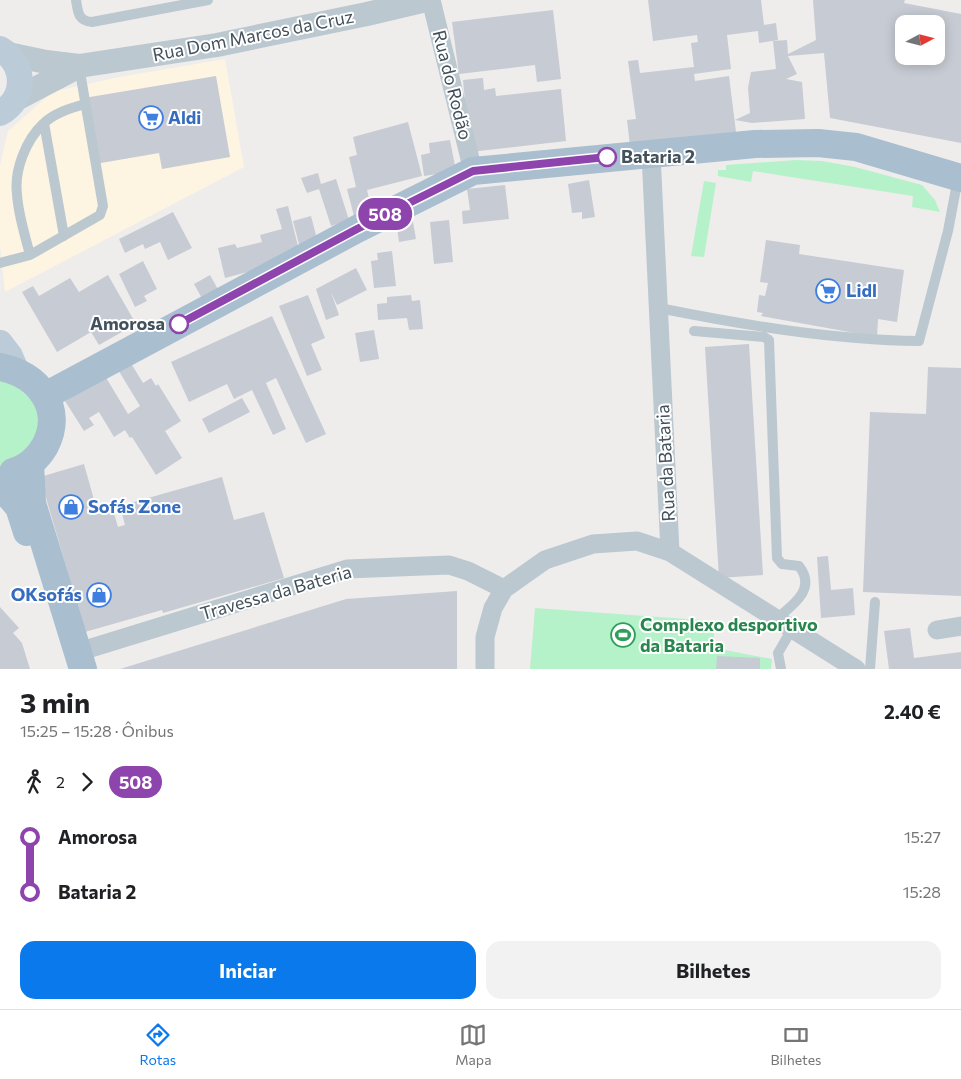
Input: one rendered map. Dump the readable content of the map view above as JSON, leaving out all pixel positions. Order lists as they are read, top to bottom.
{
  "streets": {
    "street": [
      "Rua Dom Marcos da Cruz",
      "Rua do Rodão",
      "Rua da Bataria",
      "Travessa da Bateria"
    ]
  },
  "places": {
    "supermarket": ["Aldi", "Lidl"],
    "other": ["Bataria 2", "Amorosa"],
    "shop": ["Sofás Zone", "OKsofás"],
    "sports": ["Complexo desportivo da Bataria"]
  },
  "lines": ["bus line 508"],
  "north": "right",
  "page": {
    "on_map": "508",
    "heading": ["3 min", "15:25 – 15:28 · Ônibus", "2.40 €"],
    "legs": ["2", "508"],
    "list": [
      {
        "name": "Amorosa",
        "value": "15:27"
      },
      {
        "name": "Bataria 2",
        "value": "15:28"
      }
    ],
    "buttons": ["Iniciar", "Bilhetes"],
    "tabs": ["Rotas", "Mapa", "Bilhetes"]
  }
}
